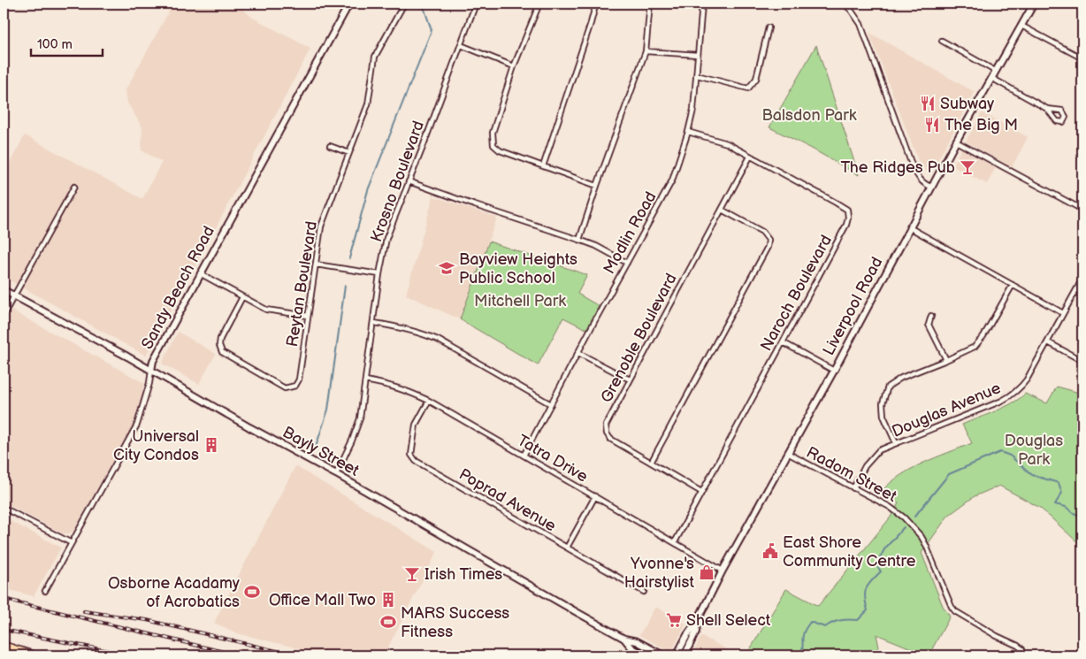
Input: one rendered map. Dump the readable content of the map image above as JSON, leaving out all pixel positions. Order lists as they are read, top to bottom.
{
  "streets": {
    "street": [
      "Krosno Boulevard",
      "Modlin Road",
      "Reytan Boulevard",
      "Sandy Beach Road",
      "Naroch Boulevard",
      "Liverpool Road",
      "Grenoble Boulevard",
      "Douglas Avenue",
      "Bayly Street",
      "Tatra Drive",
      "Radom Street",
      "Poprad Avenue"
    ]
  },
  "crossings": [
    ["Krosno Boulevard", "Bayly Street"],
    ["Krosno Boulevard", "Tatra Drive"],
    ["Modlin Road", "Naroch Boulevard"],
    ["Modlin Road", "Tatra Drive"],
    ["Sandy Beach Road", "Bayly Street"],
    ["Naroch Boulevard", "Grenoble Boulevard"],
    ["Naroch Boulevard", "Tatra Drive"],
    ["Liverpool Road", "Tatra Drive"],
    ["Liverpool Road", "Radom Street"],
    ["Douglas Avenue", "Radom Street"],
    ["Tatra Drive", "Poprad Avenue"]
  ],
  "parks": ["Balsdon Park", "Mitchell Park", "Douglas Park"],
  "places": {
    "restaurant": ["Subway", "The Big M"],
    "bar": ["The Ridges Pub", "Irish Times"],
    "school or university": ["Bayview Heights Public School"],
    "building": ["Universal City Condos", "Office Mall Two"],
    "public building": ["East Shore Community Centre"],
    "shop": ["Yvonne's Hairstylist"],
    "sports": ["Osborne Acadamy of Acrobatics", "MARS Success Fitness"],
    "supermarket": ["Shell Select"]
  },
  "scale_bar": "100 m"
}
